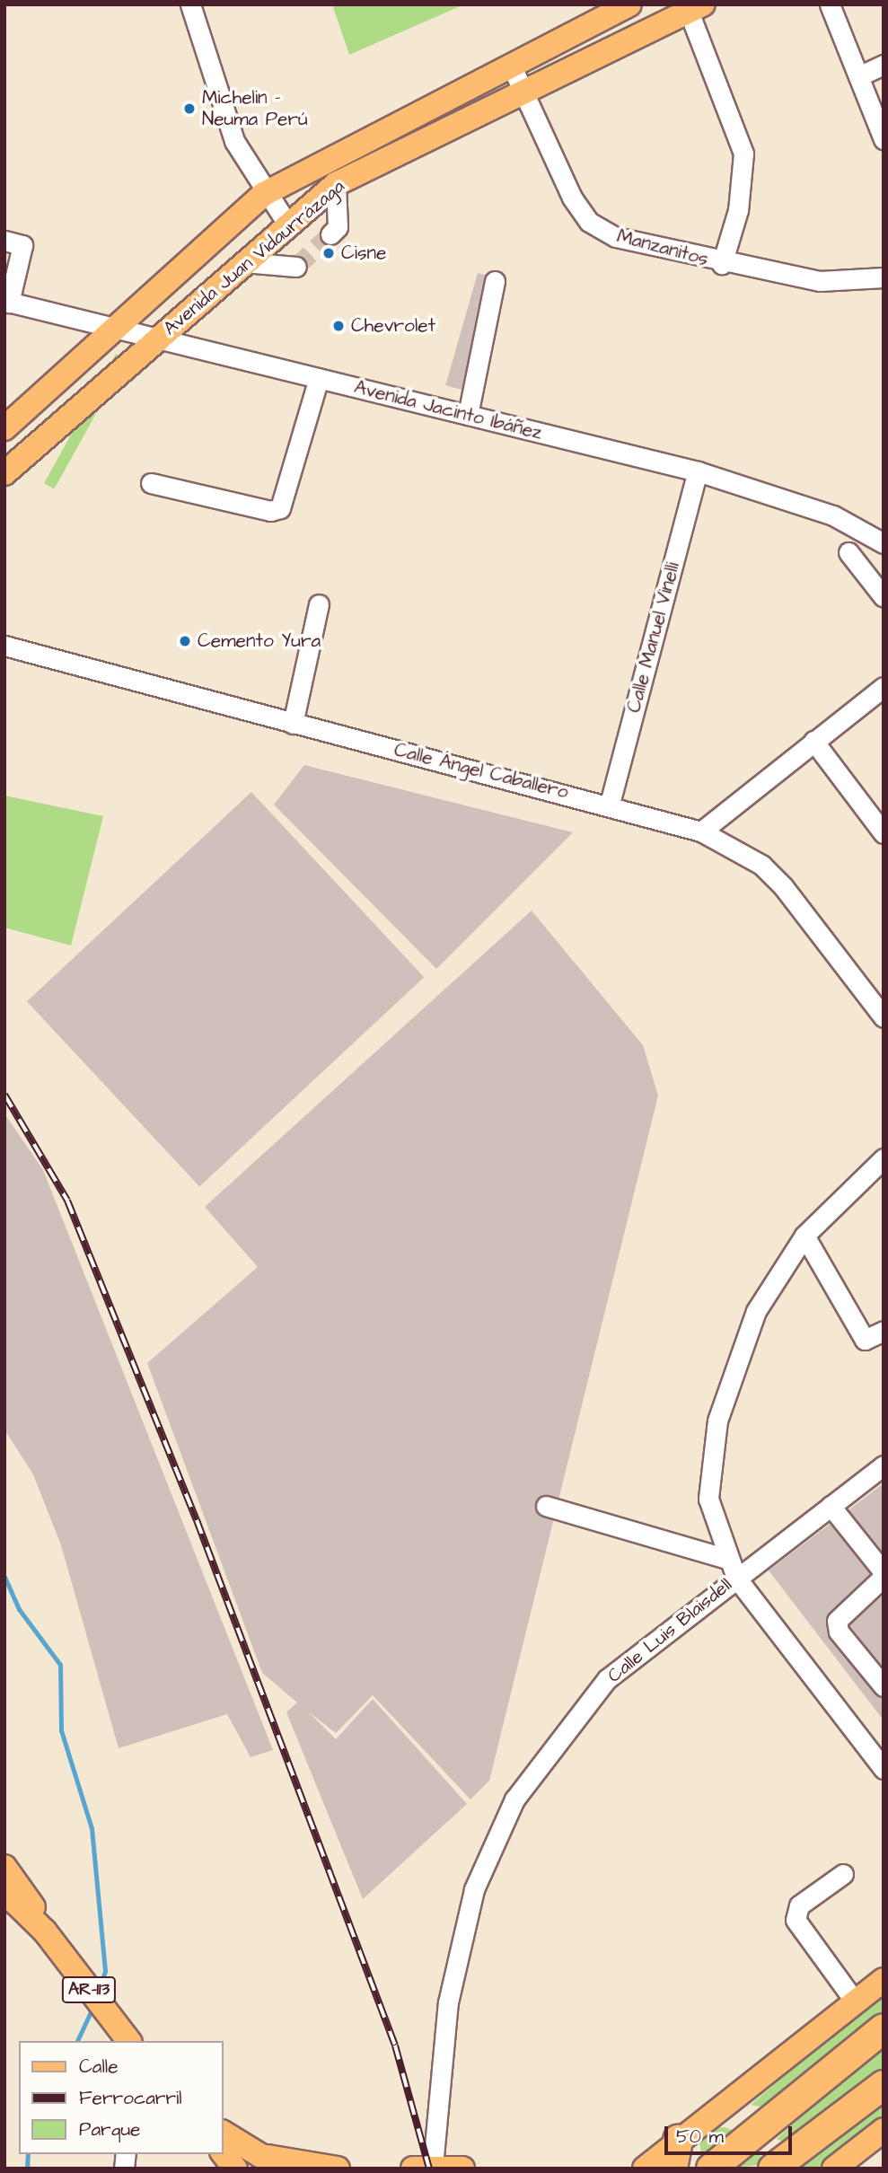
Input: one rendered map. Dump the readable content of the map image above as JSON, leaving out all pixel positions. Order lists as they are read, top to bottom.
{
  "streets": {
    "main road": ["Avenida Juan Vidaurrázaga", "AR-113"],
    "street": [
      "Manzanitos",
      "Avenida Jacinto Ibáñez",
      "Calle Manuel Vinelli",
      "Calle Ángel Caballero",
      "Calle Luis Blaisdell"
    ]
  },
  "crossings": [
    ["Manzanitos", "Avenida Juan Vidaurrázaga"],
    ["Avenida Juan Vidaurrázaga", "Avenida Jacinto Ibáñez"],
    ["Avenida Jacinto Ibáñez", "Calle Manuel Vinelli"],
    ["Calle Manuel Vinelli", "Calle Ángel Caballero"]
  ],
  "places": [
    "Michelin - Neuma Perú",
    "Cisne",
    "Chevrolet",
    "Cemento Yura"
  ],
  "legend": ["Calle", "Ferrocarril", "Parque"],
  "scale_bar": "50 m"
}
